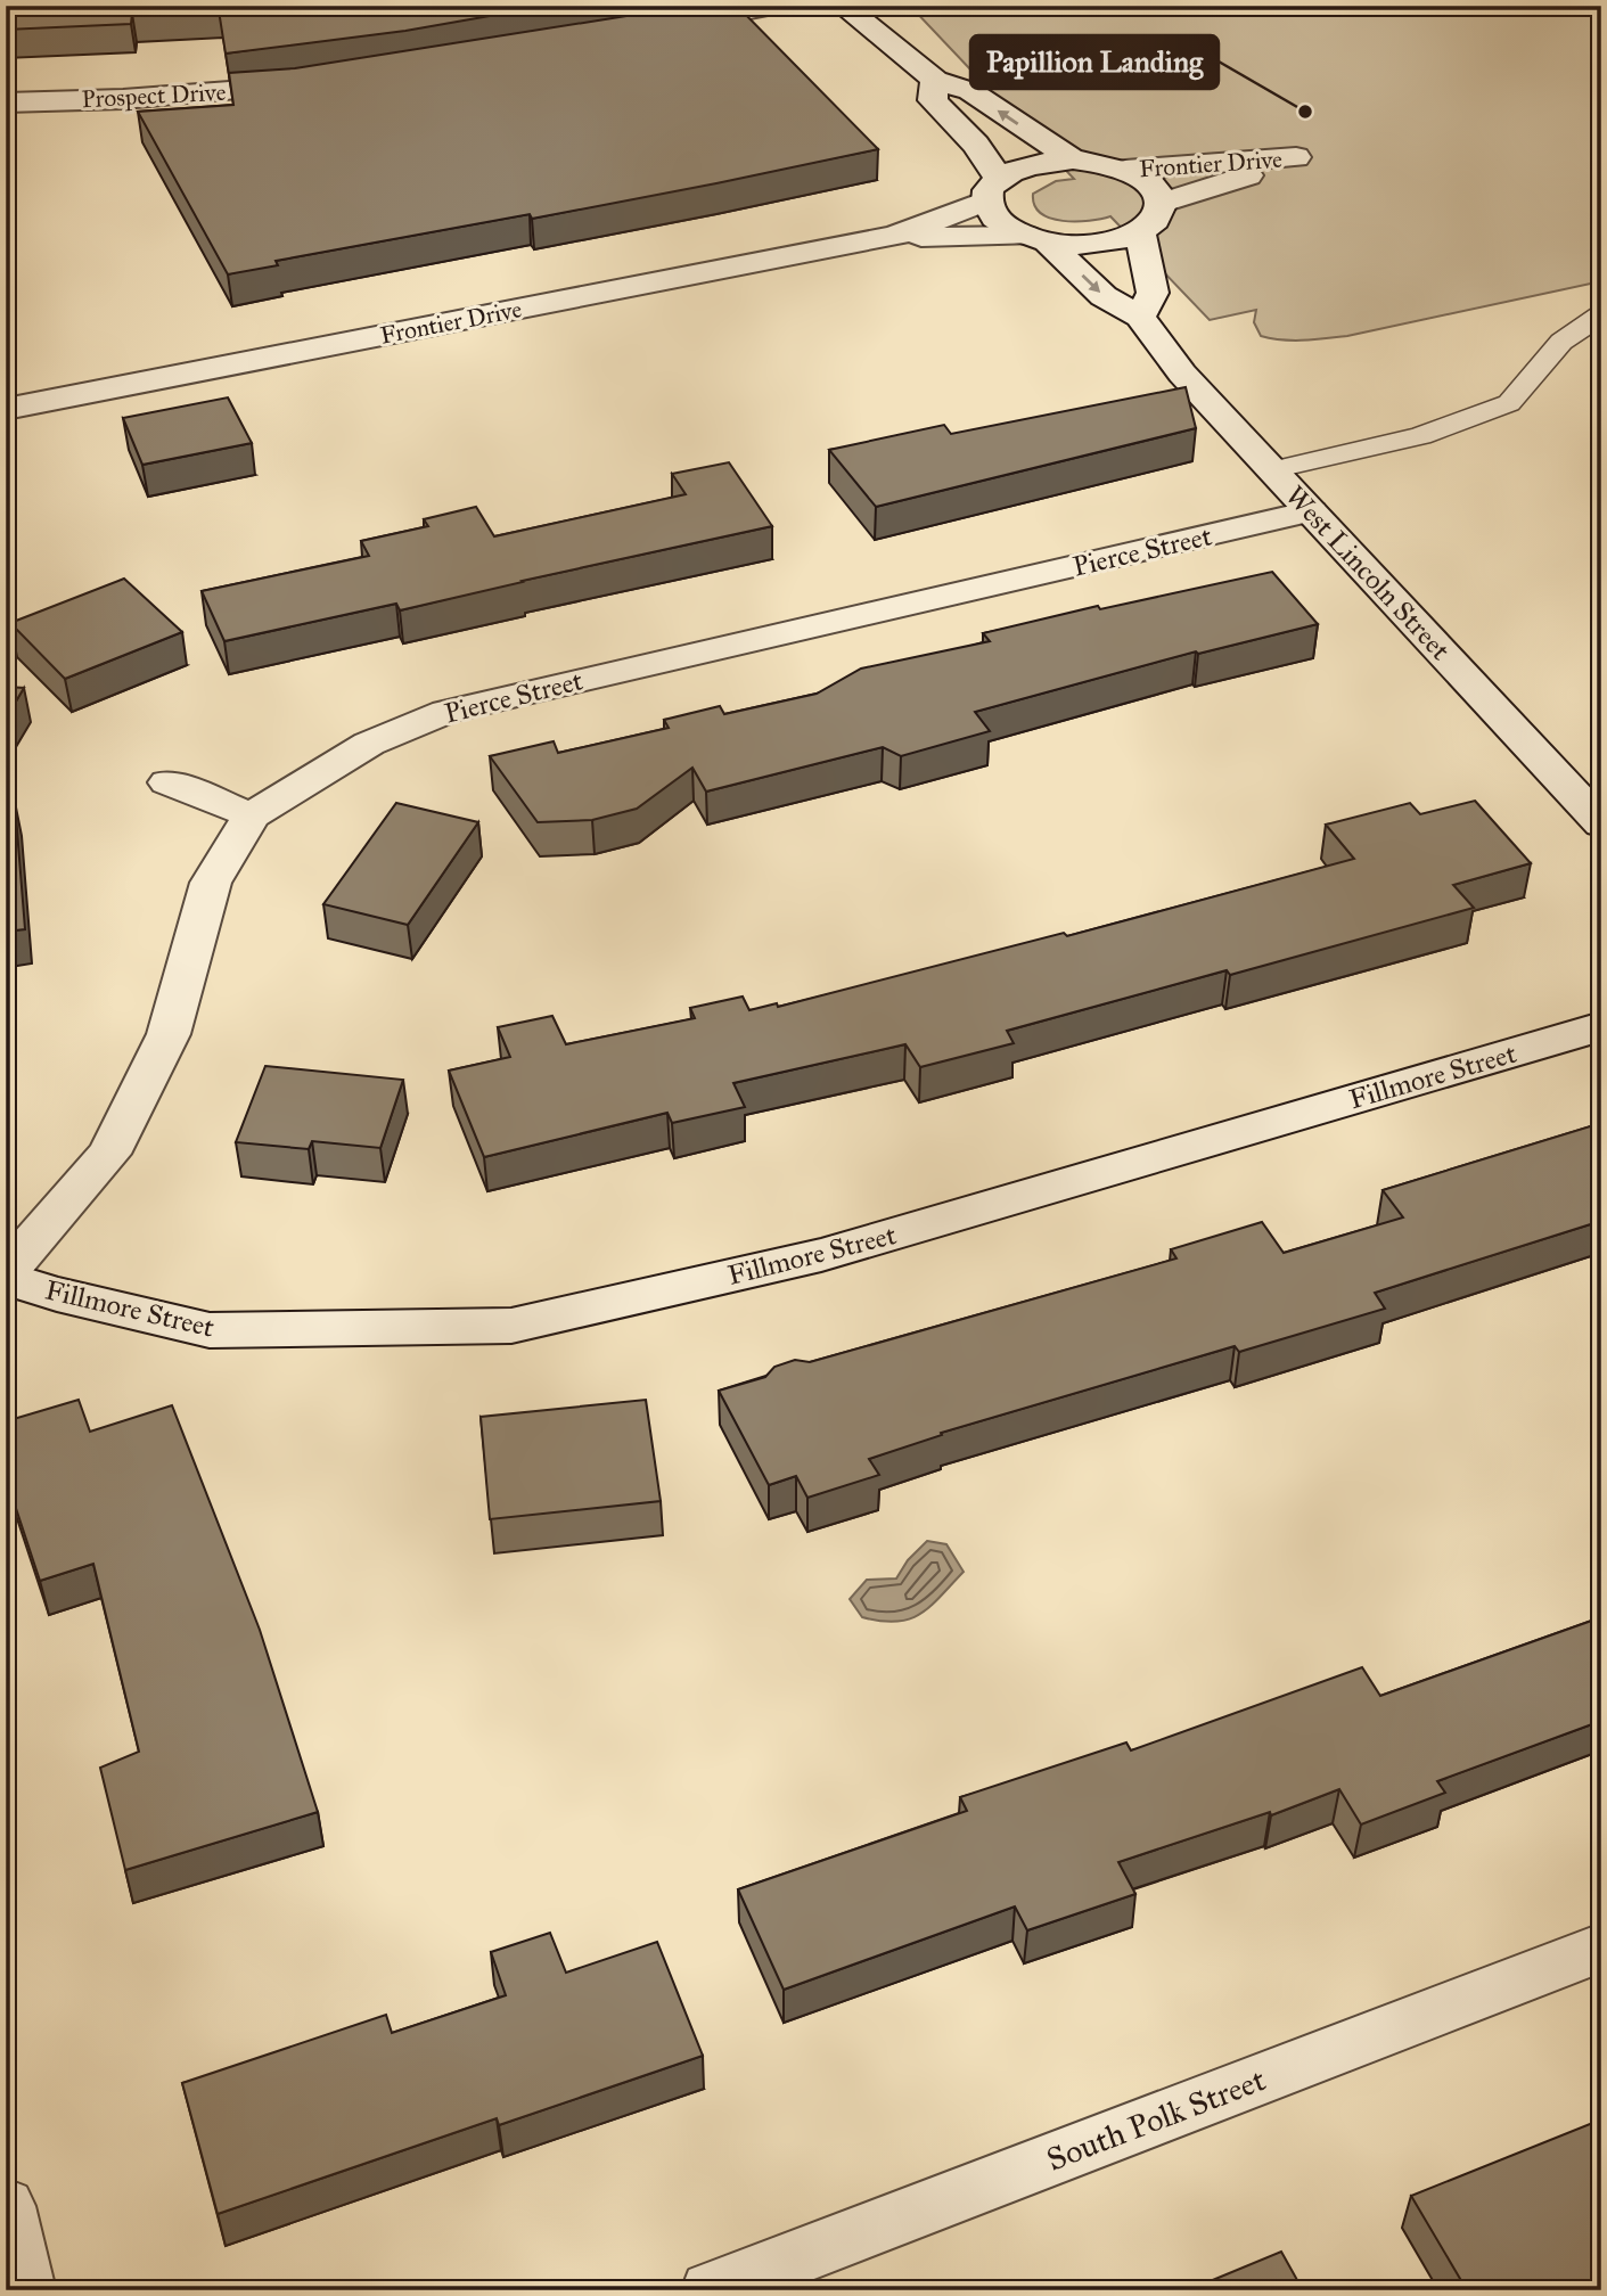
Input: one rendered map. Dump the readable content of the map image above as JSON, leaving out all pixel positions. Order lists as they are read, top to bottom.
{
  "streets": {
    "street": [
      "Prospect Drive",
      "Frontier Drive",
      "Pierce Street",
      "West Lincoln Street",
      "Fillmore Street",
      "South Polk Street"
    ]
  },
  "crossings": [
    ["Frontier Drive", "West Lincoln Street"],
    ["Pierce Street", "West Lincoln Street"],
    ["Pierce Street", "Fillmore Street"]
  ],
  "places": ["Papillion Landing"]
}
